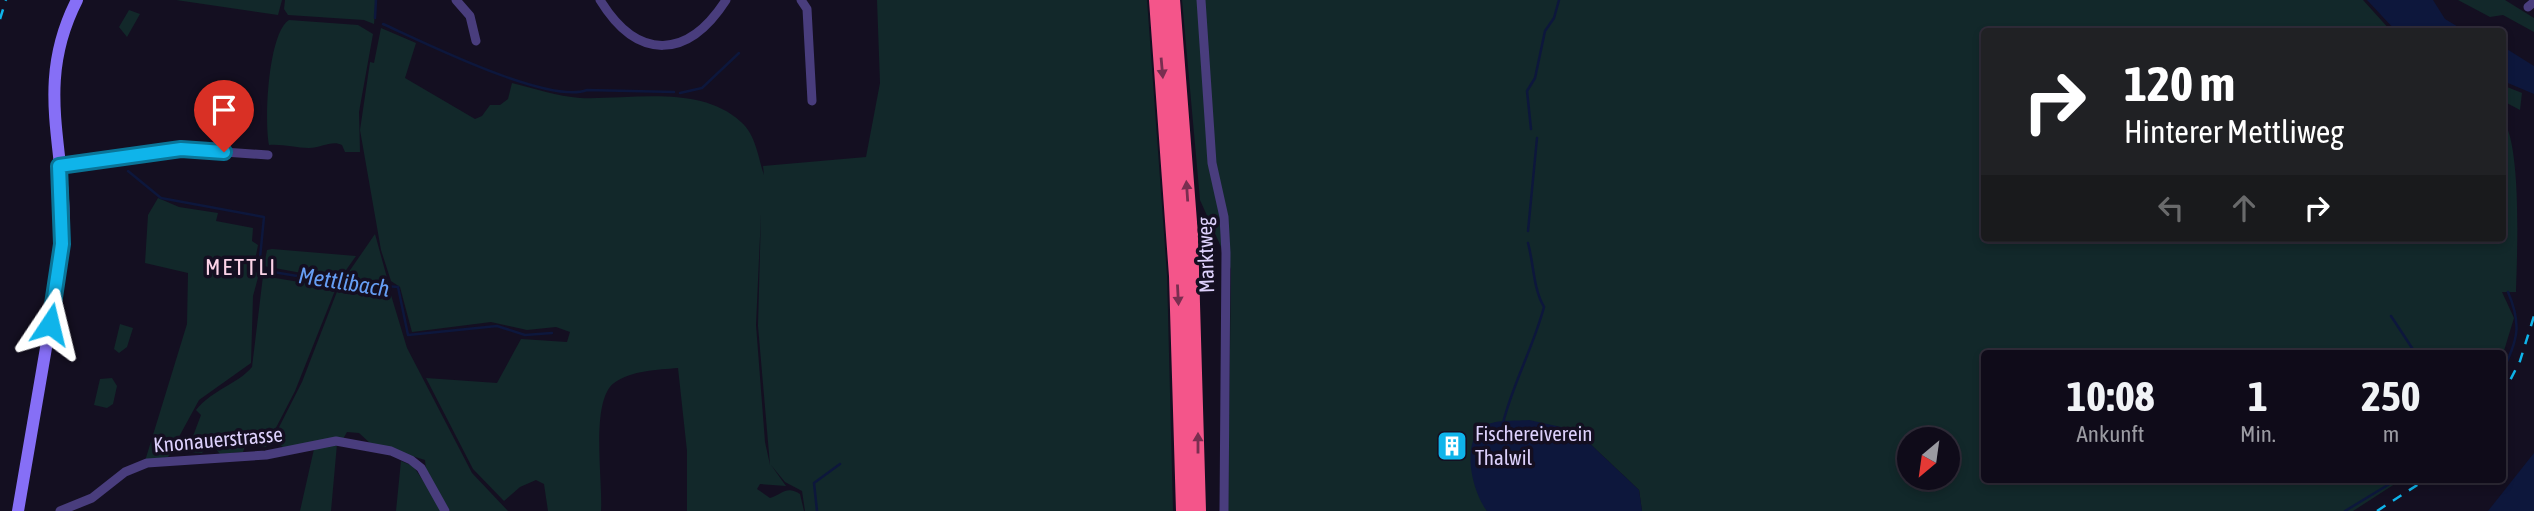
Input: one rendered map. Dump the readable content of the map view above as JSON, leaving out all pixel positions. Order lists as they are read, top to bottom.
{
  "streets": {
    "street": ["Marktweg", "Knonauerstrasse"]
  },
  "districts": ["METTLI"],
  "water": ["Mettlibach"],
  "places": {
    "building": ["Fischereiverein Thalwil"]
  },
  "north": "bottom left",
  "page": {
    "turn": ["120 m", "Hinterer Mettliweg"],
    "eta": [
      "10:08",
      "Ankunft",
      "1",
      "Min.",
      "250",
      "m"
    ]
  }
}
